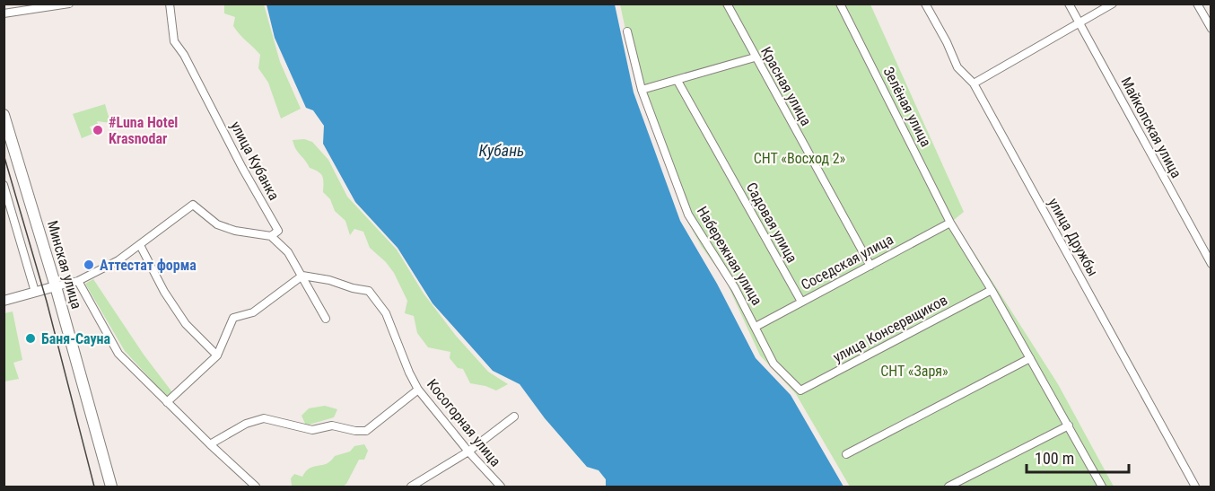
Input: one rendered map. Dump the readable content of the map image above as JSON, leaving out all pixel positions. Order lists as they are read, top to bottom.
{
  "streets": {
    "main road": ["Минская улица"],
    "street": [
      "Красная улица",
      "Зелёная улица",
      "Майкопская улица",
      "улица Кубанка",
      "Садовая улица",
      "улица Дружбы",
      "Набережная улица",
      "Соседская улица",
      "улица Консервщиков",
      "Косогорная улица"
    ]
  },
  "crossings": [
    ["Красная улица", "Соседская улица"],
    ["Зелёная улица", "Соседская улица"],
    ["Зелёная улица", "улица Консервщиков"],
    ["Садовая улица", "Соседская улица"],
    ["Набережная улица", "Соседская улица"],
    ["Набережная улица", "улица Консервщиков"]
  ],
  "water": ["Кубань"],
  "parks": ["СНТ «Восход 2»", "СНТ «Заря»"],
  "places": ["#Luna Hotel Krasnodar", "Аттестат форма", "Баня-Сауна"],
  "scale_bar": "100 m"
}
